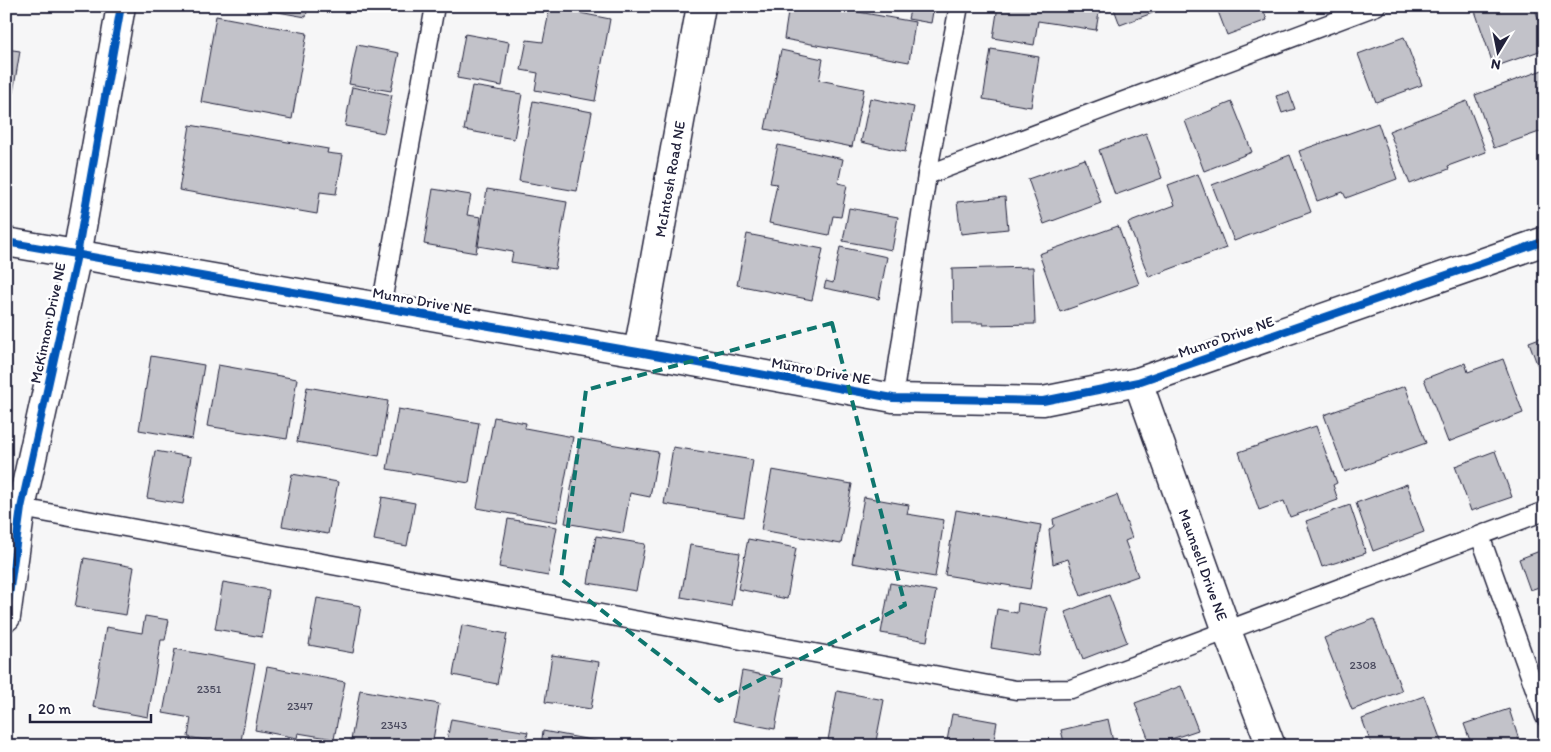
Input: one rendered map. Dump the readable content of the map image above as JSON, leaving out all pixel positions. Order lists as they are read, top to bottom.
{
  "streets": {
    "street": [
      "McIntosh Road NE",
      "Munro Drive NE",
      "McKinnon Drive NE",
      "Maunsell Drive NE"
    ]
  },
  "crossings": [
    ["McIntosh Road NE", "Munro Drive NE"],
    ["Munro Drive NE", "McKinnon Drive NE"],
    ["Munro Drive NE", "Maunsell Drive NE"]
  ],
  "house_numbers": [
    "2308",
    "2351",
    "2347",
    "2343"
  ],
  "scale_bar": "20 m",
  "north": "bottom"
}
